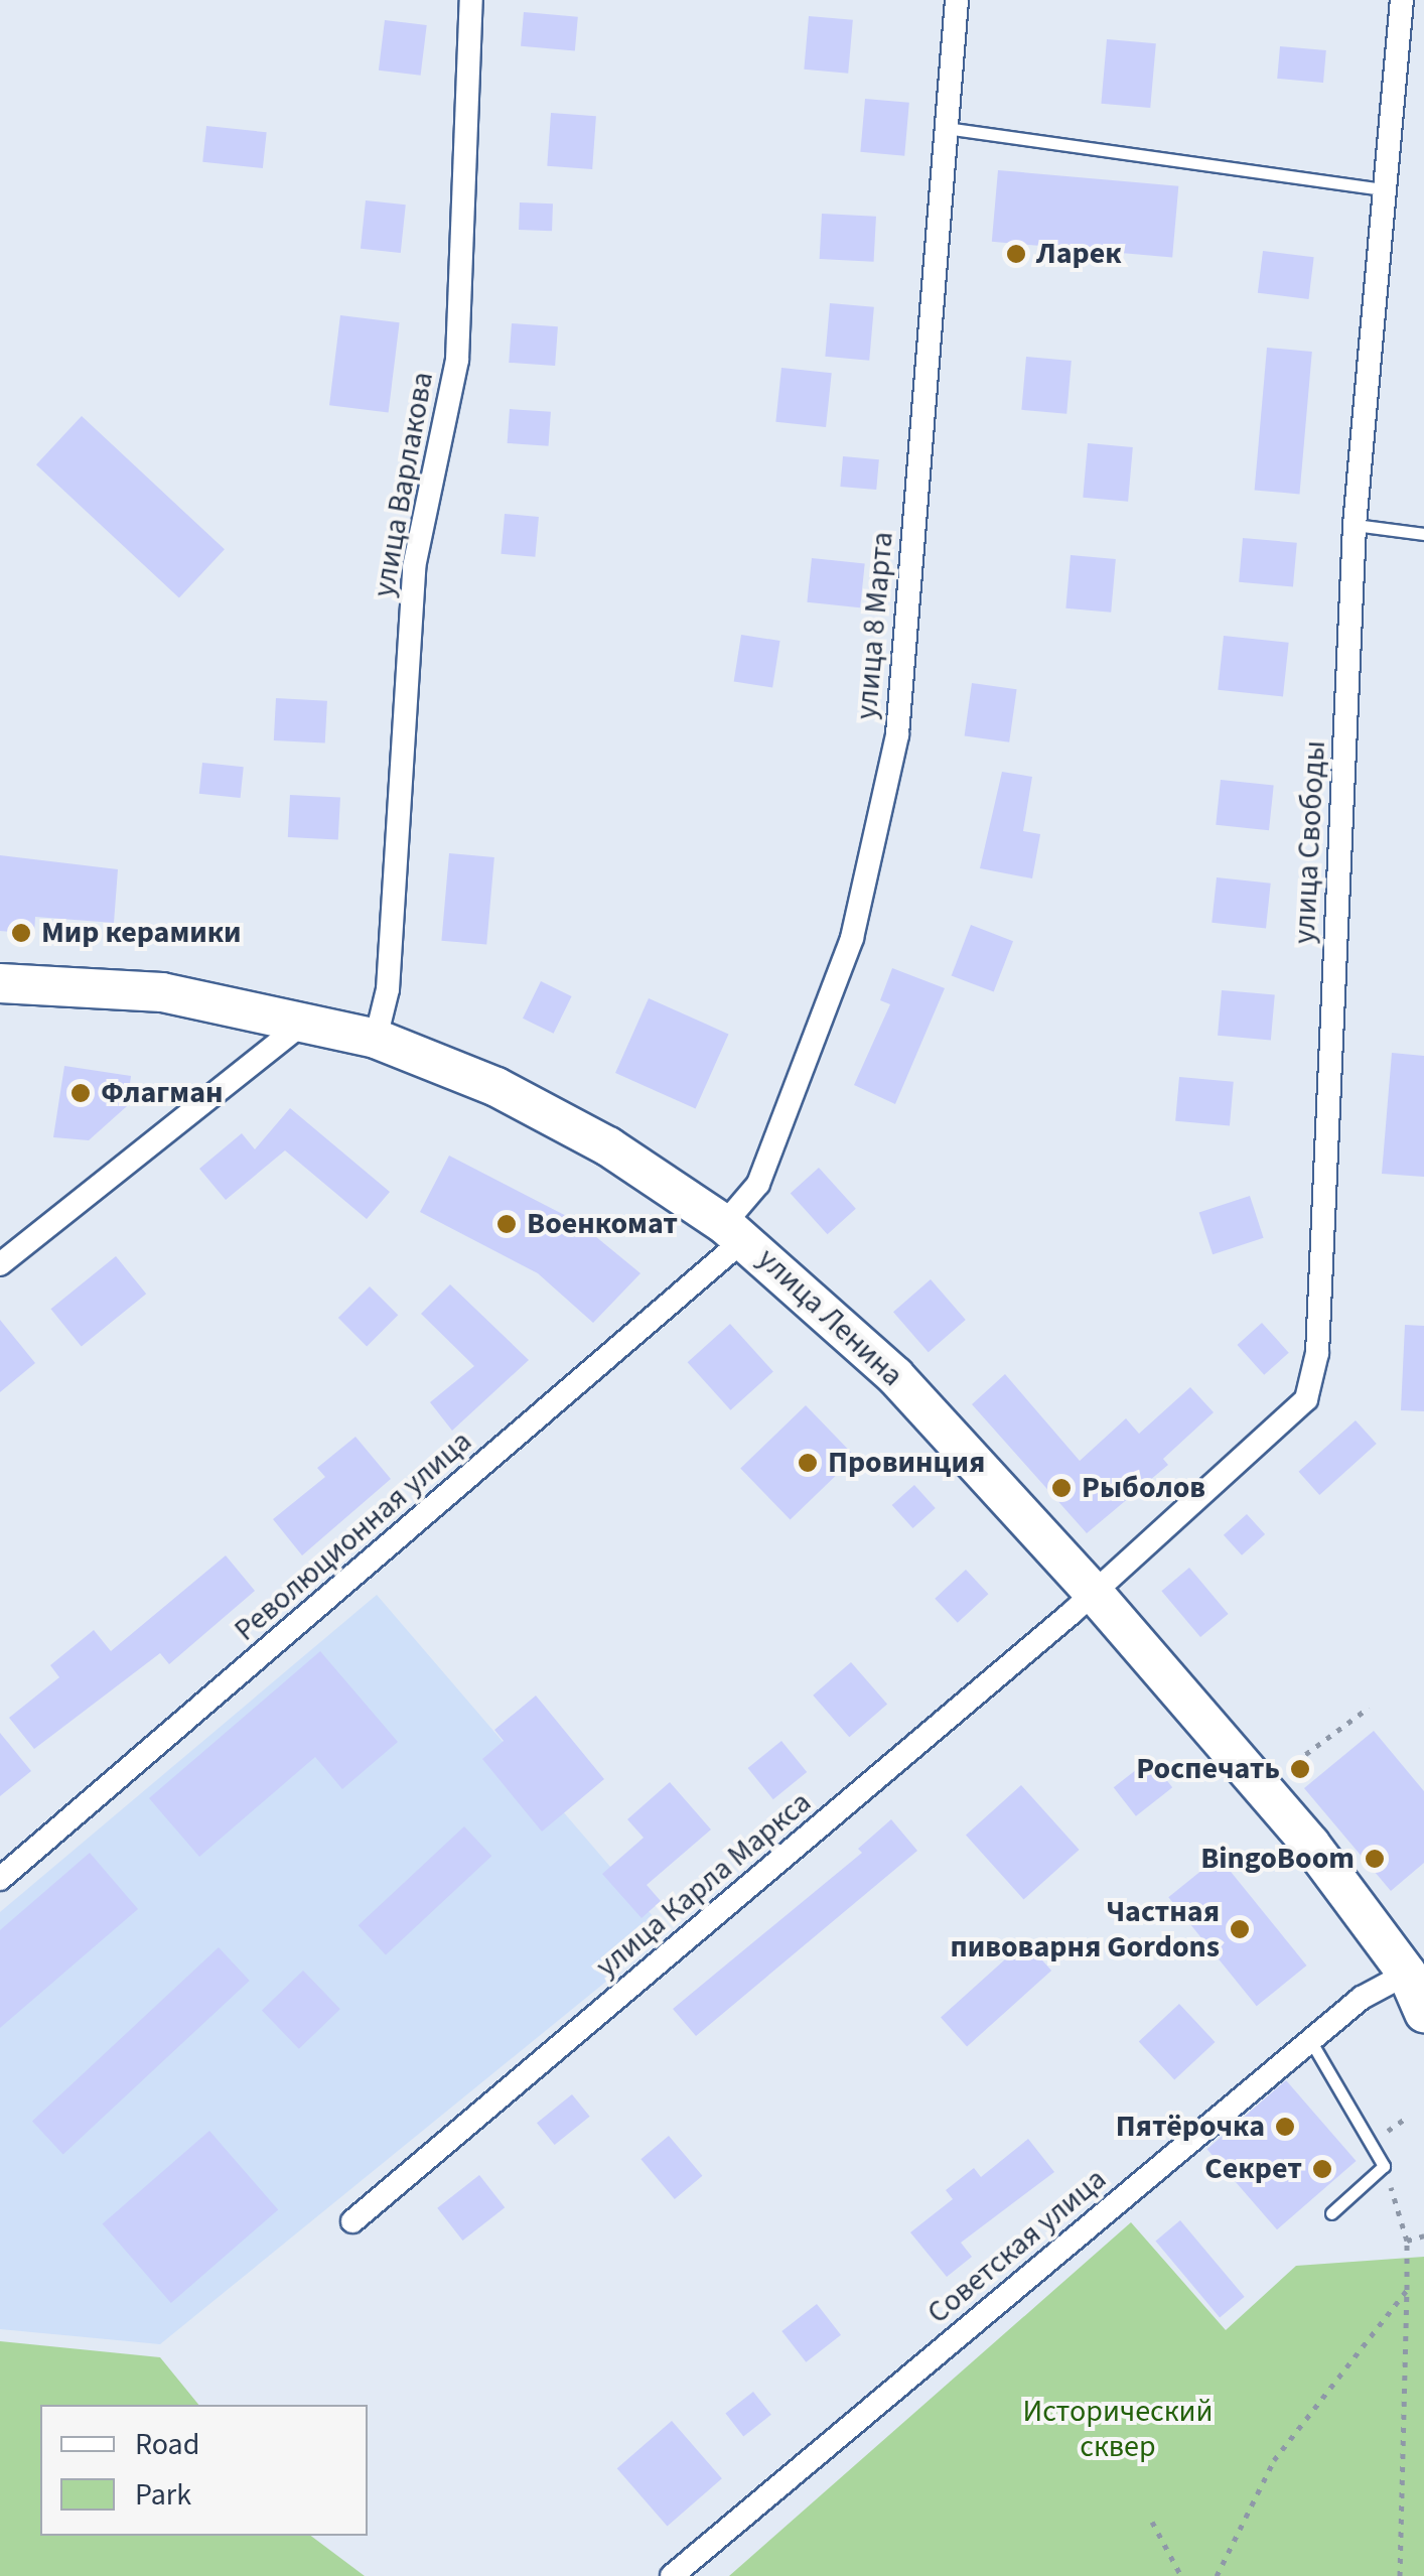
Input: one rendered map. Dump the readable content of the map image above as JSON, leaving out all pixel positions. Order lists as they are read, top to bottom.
{
  "streets": {
    "main road": ["улица Ленина"],
    "street": [
      "улица Варлакова",
      "улица 8 Марта",
      "улица Свободы",
      "Революционная улица",
      "улица Карла Маркса",
      "Советская улица"
    ]
  },
  "crossings": [
    ["улица Варлакова", "улица Ленина"],
    ["улица 8 Марта", "улица Ленина"],
    ["улица 8 Марта", "Революционная улица"],
    ["улица Свободы", "улица Ленина"],
    ["улица Свободы", "улица Карла Маркса"],
    ["улица Ленина", "Революционная улица"],
    ["улица Ленина", "улица Карла Маркса"],
    ["улица Ленина", "Советская улица"]
  ],
  "parks": ["Исторический сквер"],
  "places": [
    "Ларек",
    "Мир керамики",
    "Флагман",
    "Военкомат",
    "Провинция",
    "Рыболов",
    "Роспечать",
    "BingoBoom",
    "Частная пивоварня Gordons",
    "Пятёрочка",
    "Секрет"
  ],
  "legend": ["Road", "Park"]
}
